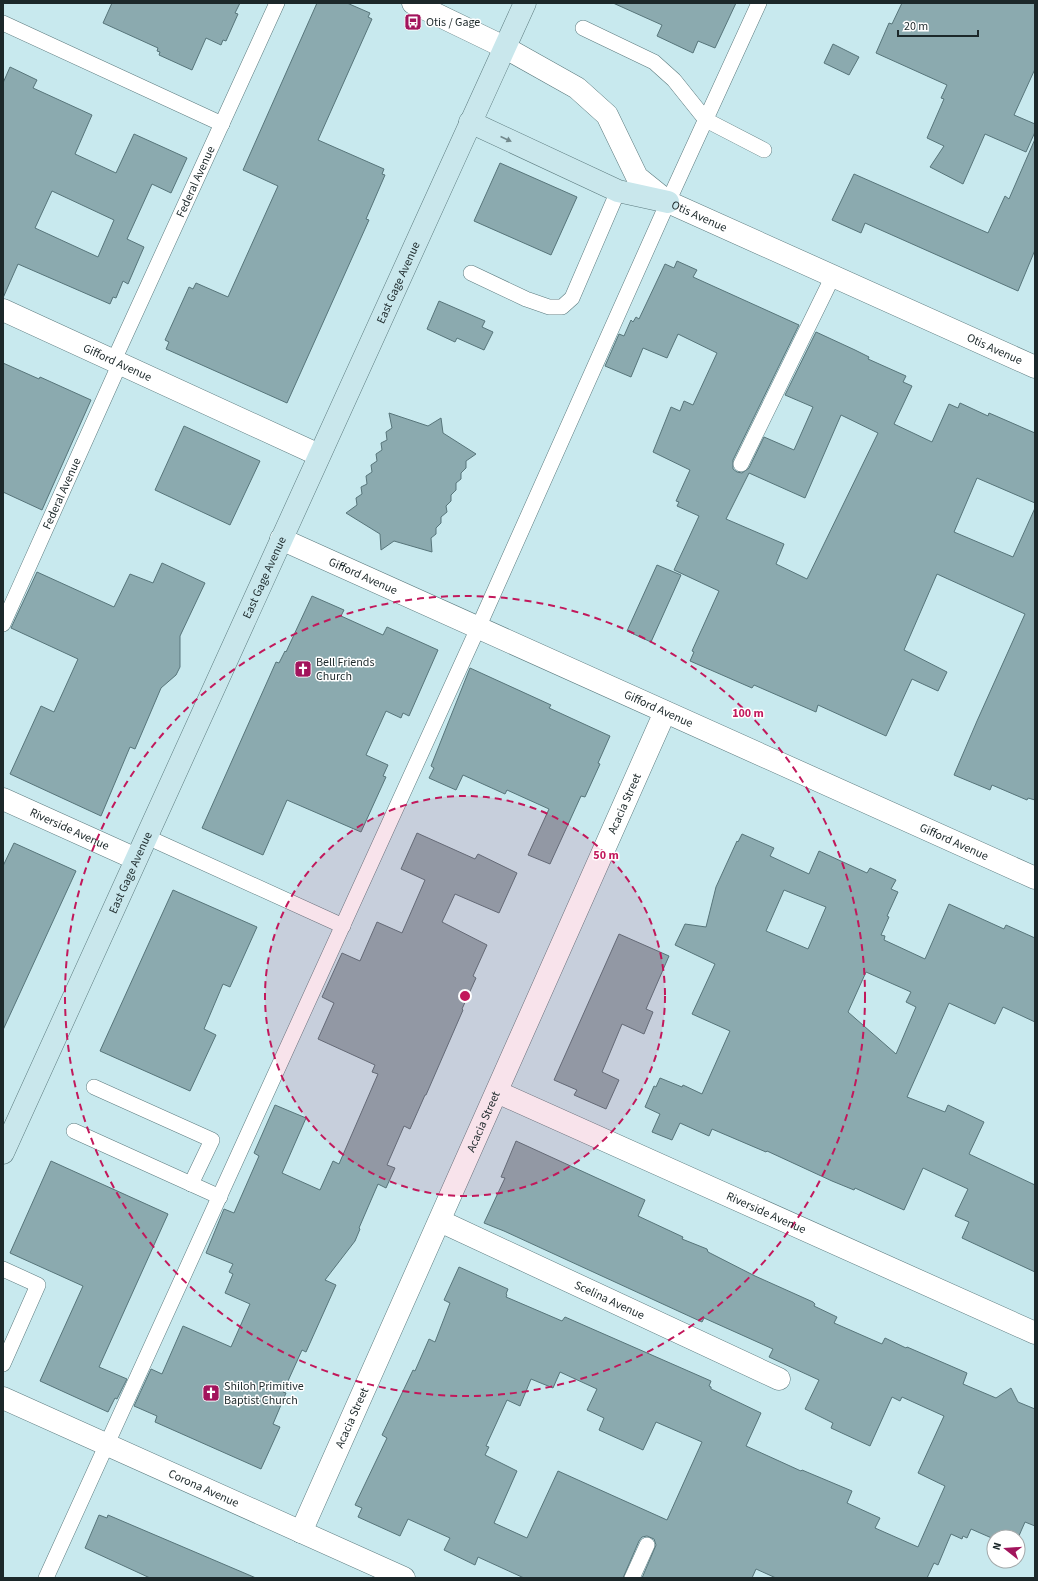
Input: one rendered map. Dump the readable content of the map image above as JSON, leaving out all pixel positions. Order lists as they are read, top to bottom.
{
  "streets": {
    "main road": ["East Gage Avenue"],
    "street": [
      "Otis Avenue",
      "Gifford Avenue",
      "Acacia Street",
      "Riverside Avenue",
      "Scelina Avenue",
      "Corona Avenue"
    ],
    "lane": ["Federal Avenue"]
  },
  "crossings": [
    ["Federal Avenue", "Gifford Avenue"],
    ["Otis Avenue", "East Gage Avenue"],
    ["East Gage Avenue", "Gifford Avenue"],
    ["East Gage Avenue", "Riverside Avenue"],
    ["Gifford Avenue", "Acacia Street"],
    ["Acacia Street", "Riverside Avenue"],
    ["Acacia Street", "Scelina Avenue"],
    ["Acacia Street", "Corona Avenue"]
  ],
  "places": {
    "bus stop": ["Otis / Gage"],
    "church": ["Bell Friends Church", "Shiloh Primitive Baptist Church"]
  },
  "scale_bar": "20 m",
  "north": "left",
  "rings": ["100 m", "50 m"]
}
